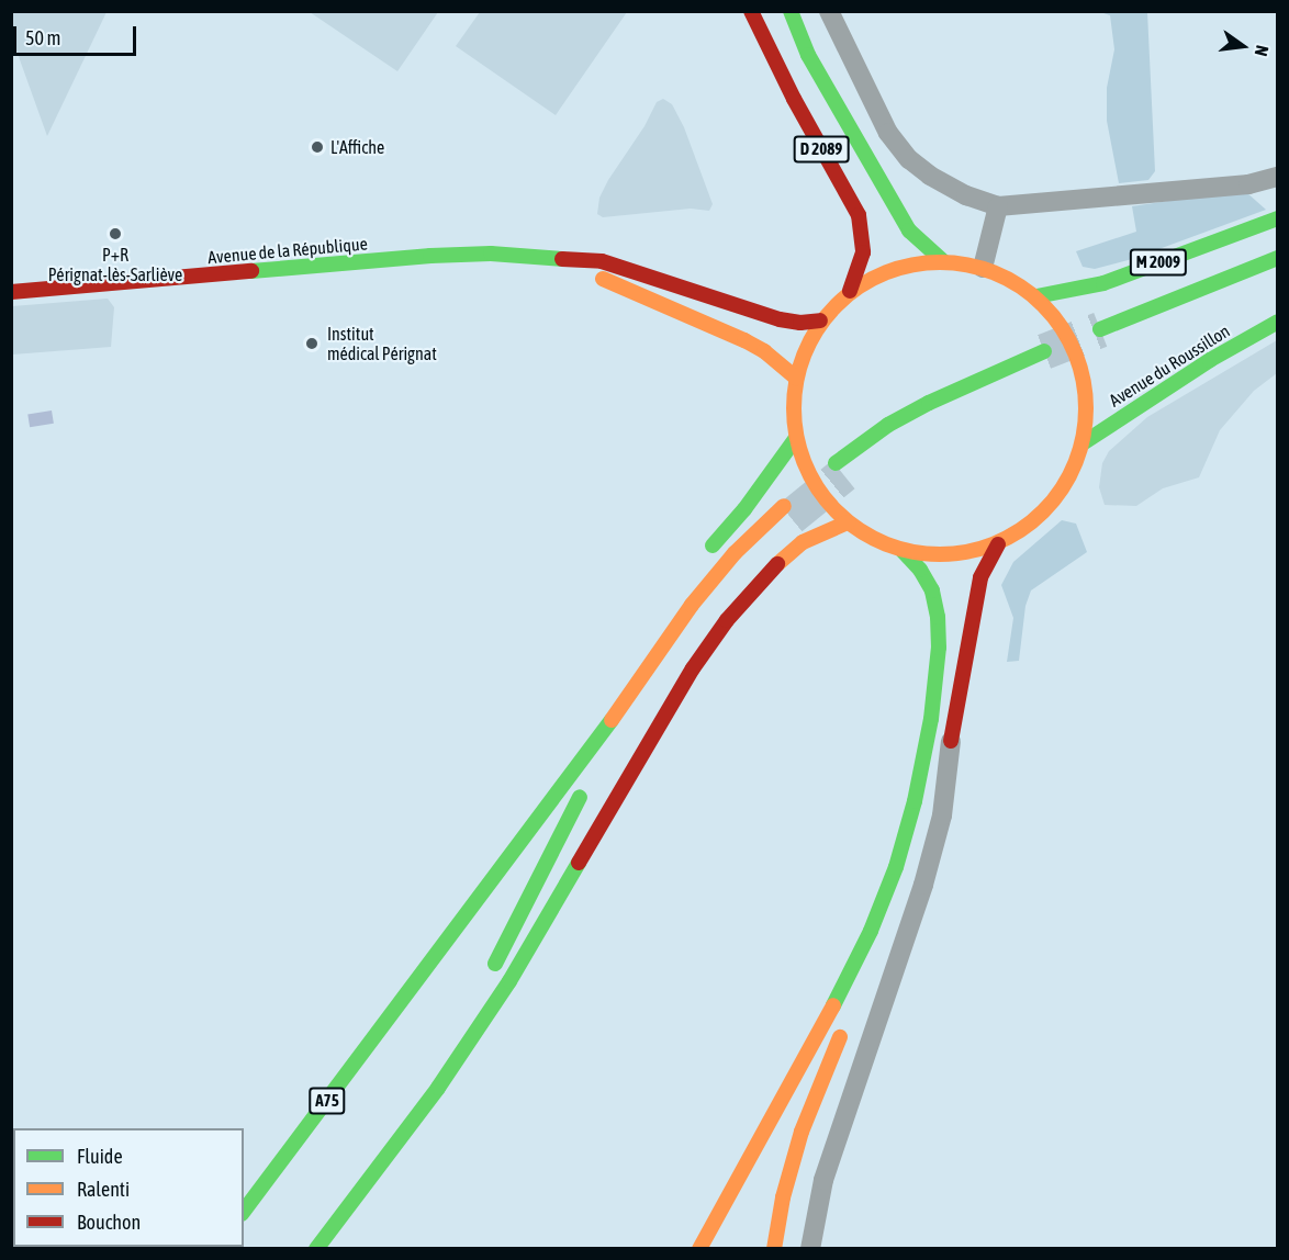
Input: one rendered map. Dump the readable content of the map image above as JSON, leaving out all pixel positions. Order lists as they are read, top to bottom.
{
  "streets": {
    "main road": [
      "D 2089",
      "Avenue de la République",
      "M 2009",
      "Avenue du Roussillon",
      "A75"
    ]
  },
  "places": ["L'Affiche", "P+R Pérignat-lès-Sarliève", "Institut médical Pérignat"],
  "legend": ["Fluide", "Ralenti", "Bouchon"],
  "scale_bar": "50 m",
  "north": "right"
}
